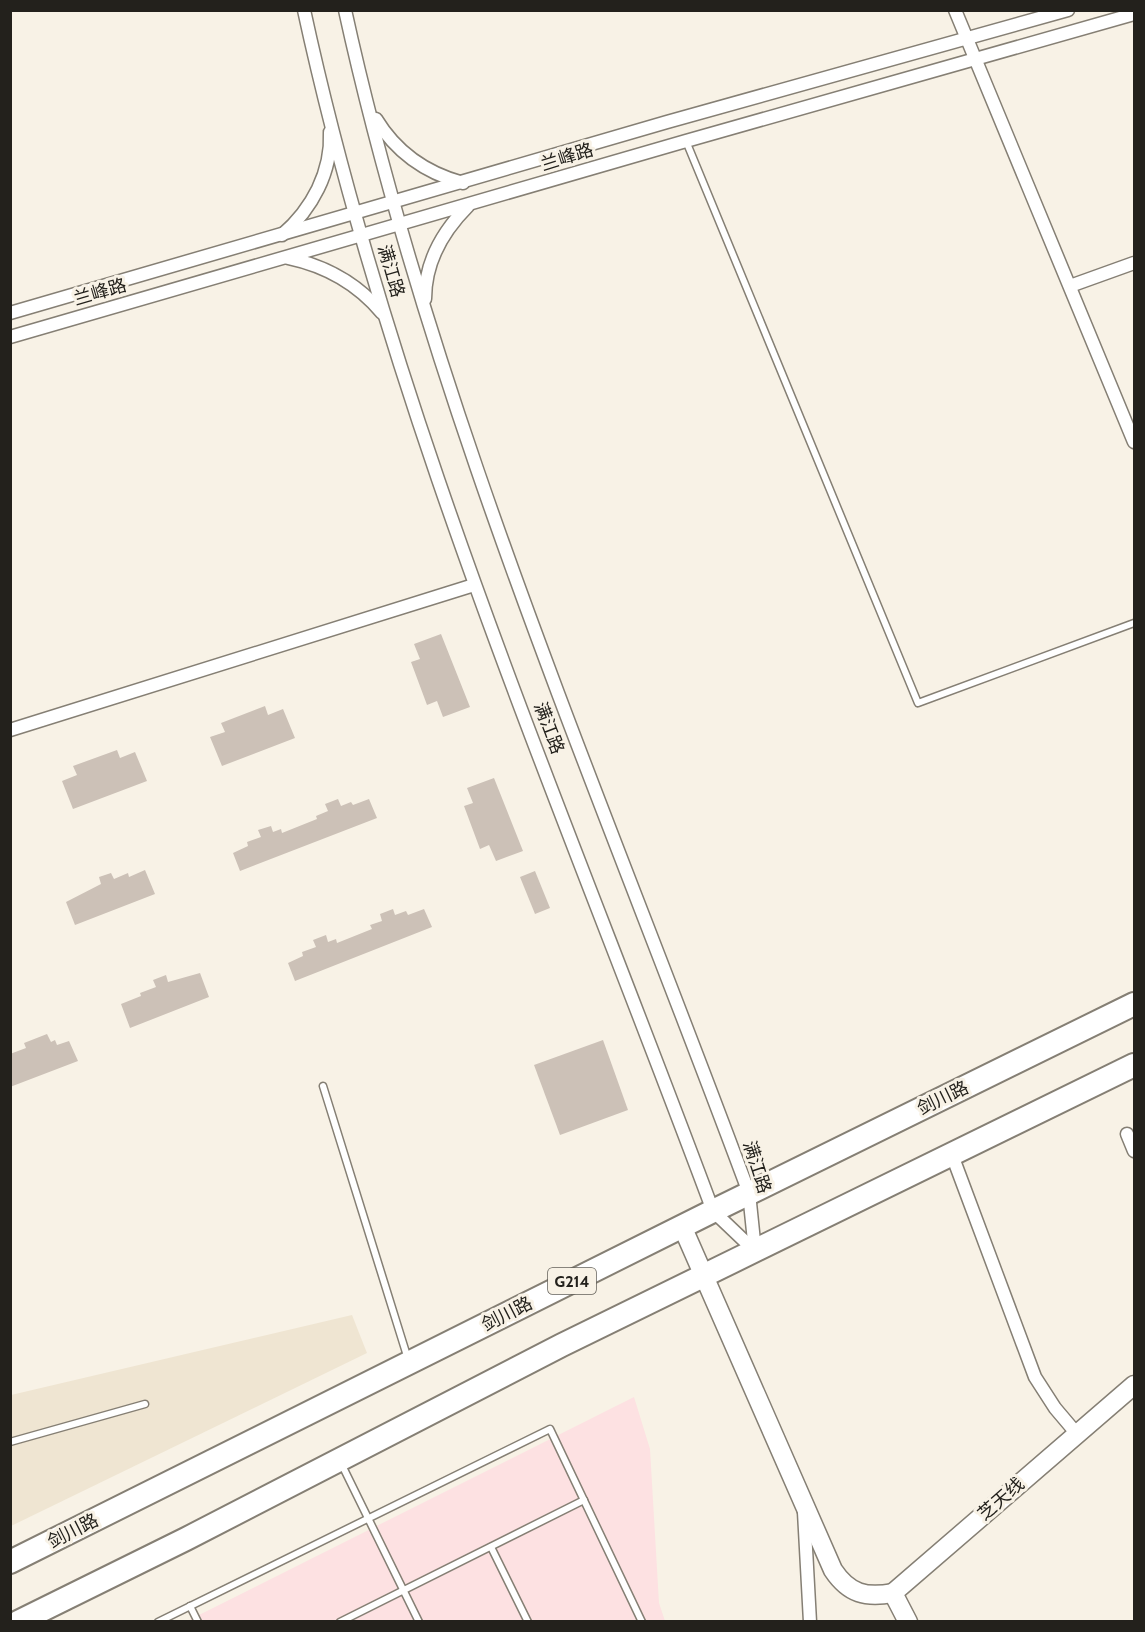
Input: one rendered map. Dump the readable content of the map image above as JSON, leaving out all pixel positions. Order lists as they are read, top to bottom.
{
  "streets": {
    "highway": ["剑川路", "G214"],
    "street": ["兰峰路", "满江路", "芝天线"]
  },
  "crossings": [
    ["兰峰路", "满江路"],
    ["满江路", "剑川路"]
  ]
}
